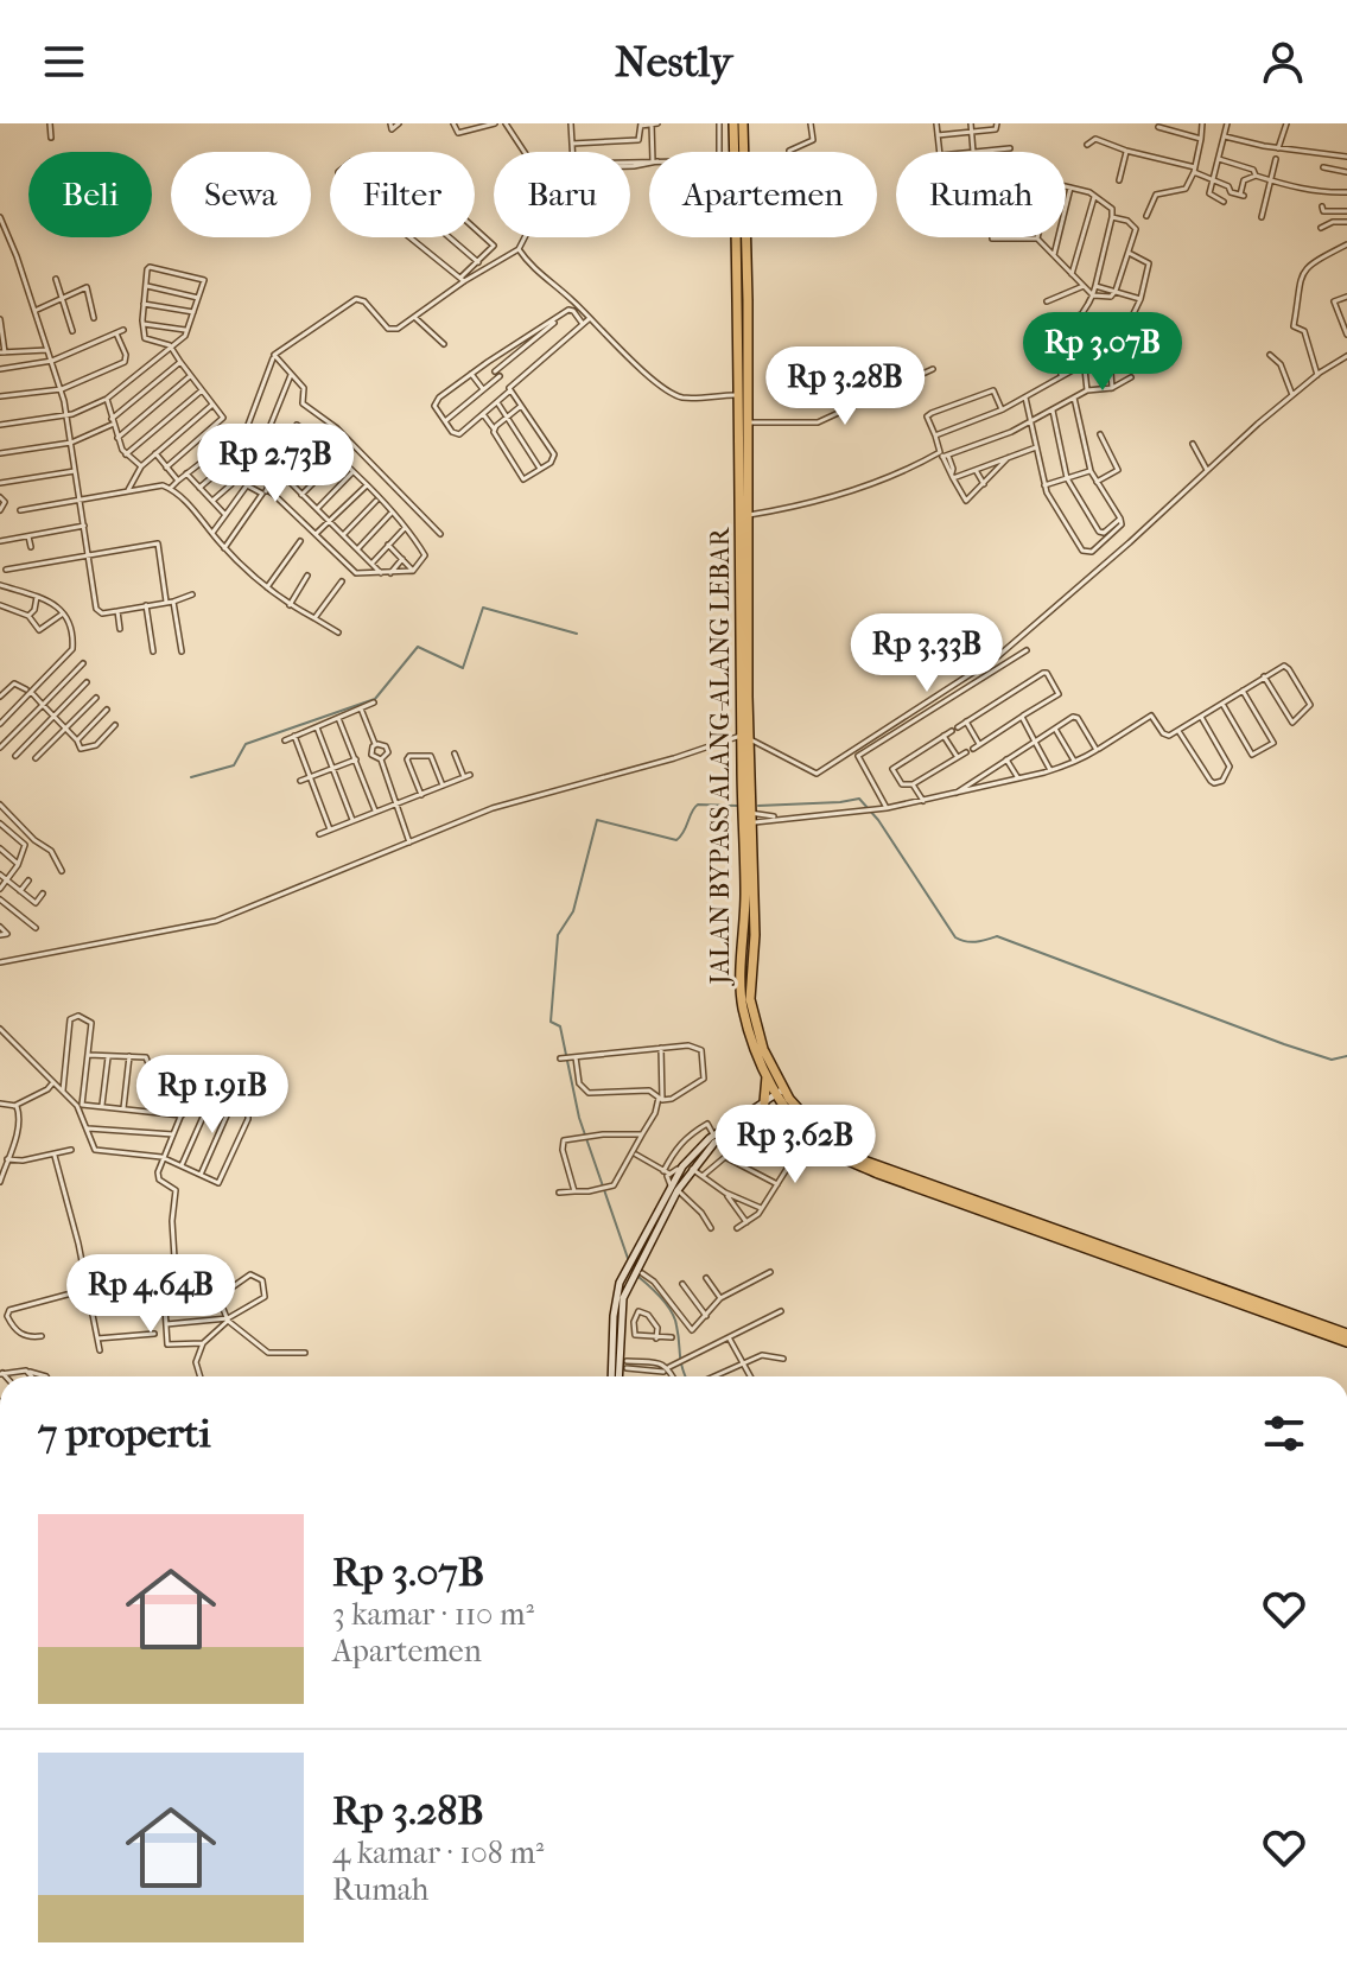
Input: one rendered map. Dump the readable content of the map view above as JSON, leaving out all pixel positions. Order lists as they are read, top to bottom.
{
  "streets": {
    "highway": ["JALAN BYPASS ALANG-ALANG LEBAR"]
  },
  "page": {
    "header": "Nestly",
    "chip": [
      "Beli",
      "Sewa",
      "Filter",
      "Baru",
      "Apartemen",
      "Rumah"
    ],
    "price": [
      "Rp 3.07B",
      "Rp 3.28B",
      "Rp 2.73B",
      "Rp 3.33B",
      "Rp 1.91B",
      "Rp 3.62B",
      "Rp 4.64B"
    ],
    "heading": "7 properti",
    "list": [
      {
        "name": "Rp 3.07B",
        "note": "3 kamar · 110 m² · Apartemen"
      },
      {
        "name": "Rp 3.28B",
        "note": "4 kamar · 108 m² · Rumah"
      }
    ]
  }
}
